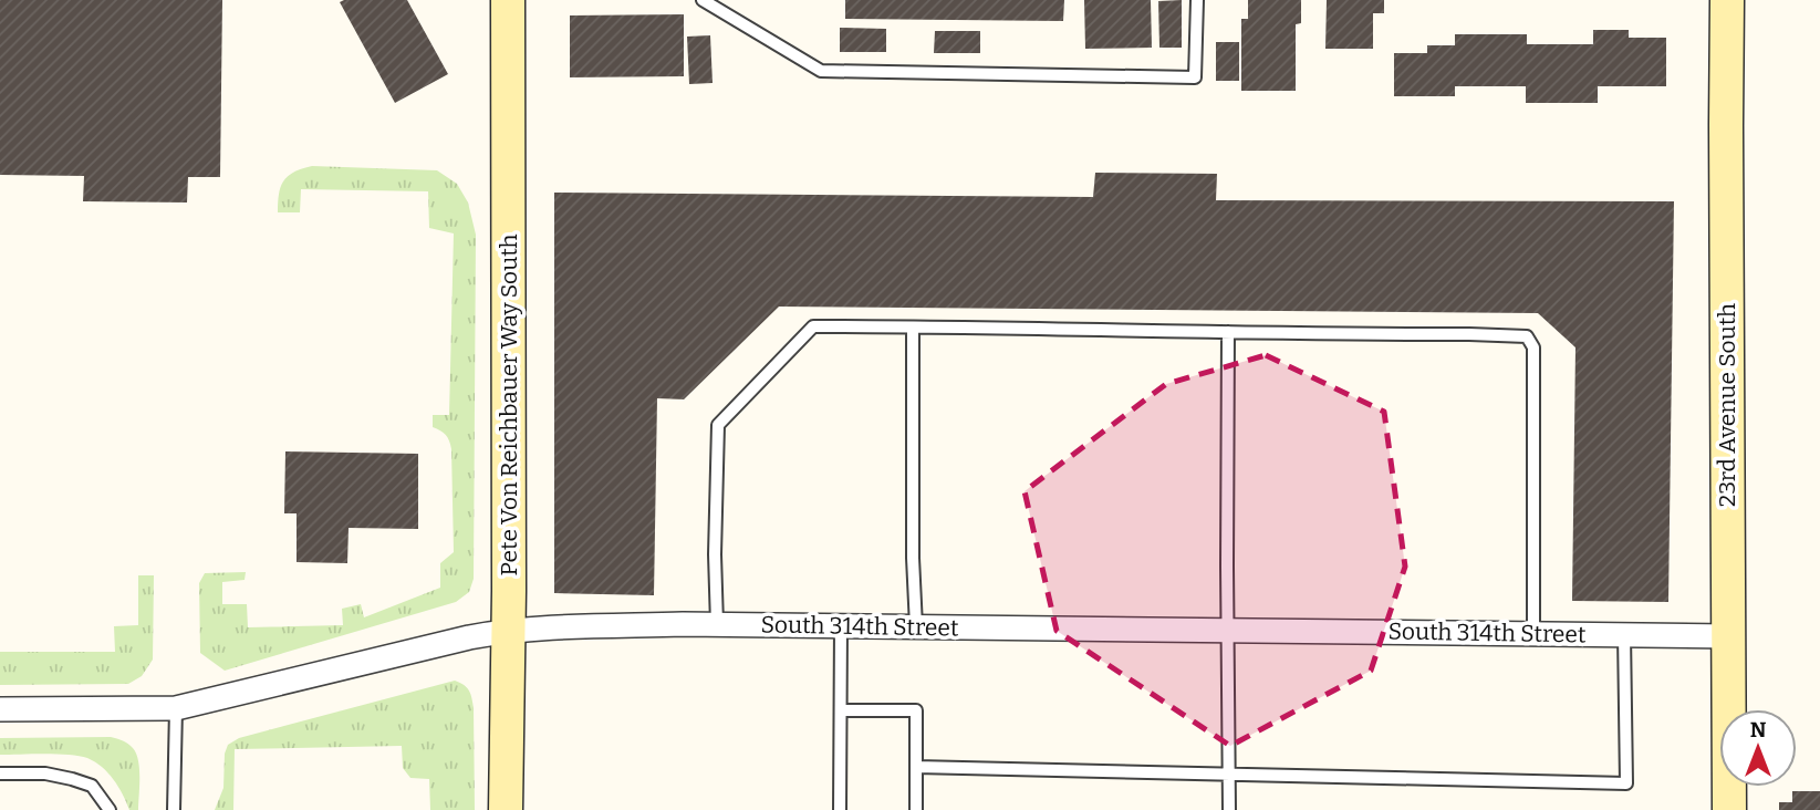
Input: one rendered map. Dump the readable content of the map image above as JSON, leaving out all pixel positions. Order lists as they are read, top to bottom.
{
  "streets": {
    "street": ["Pete Von Reichbauer Way South", "23rd Avenue South", "South 314th Street"]
  },
  "crossings": [
    ["Pete Von Reichbauer Way South", "South 314th Street"],
    ["23rd Avenue South", "South 314th Street"]
  ],
  "north": "top"
}
